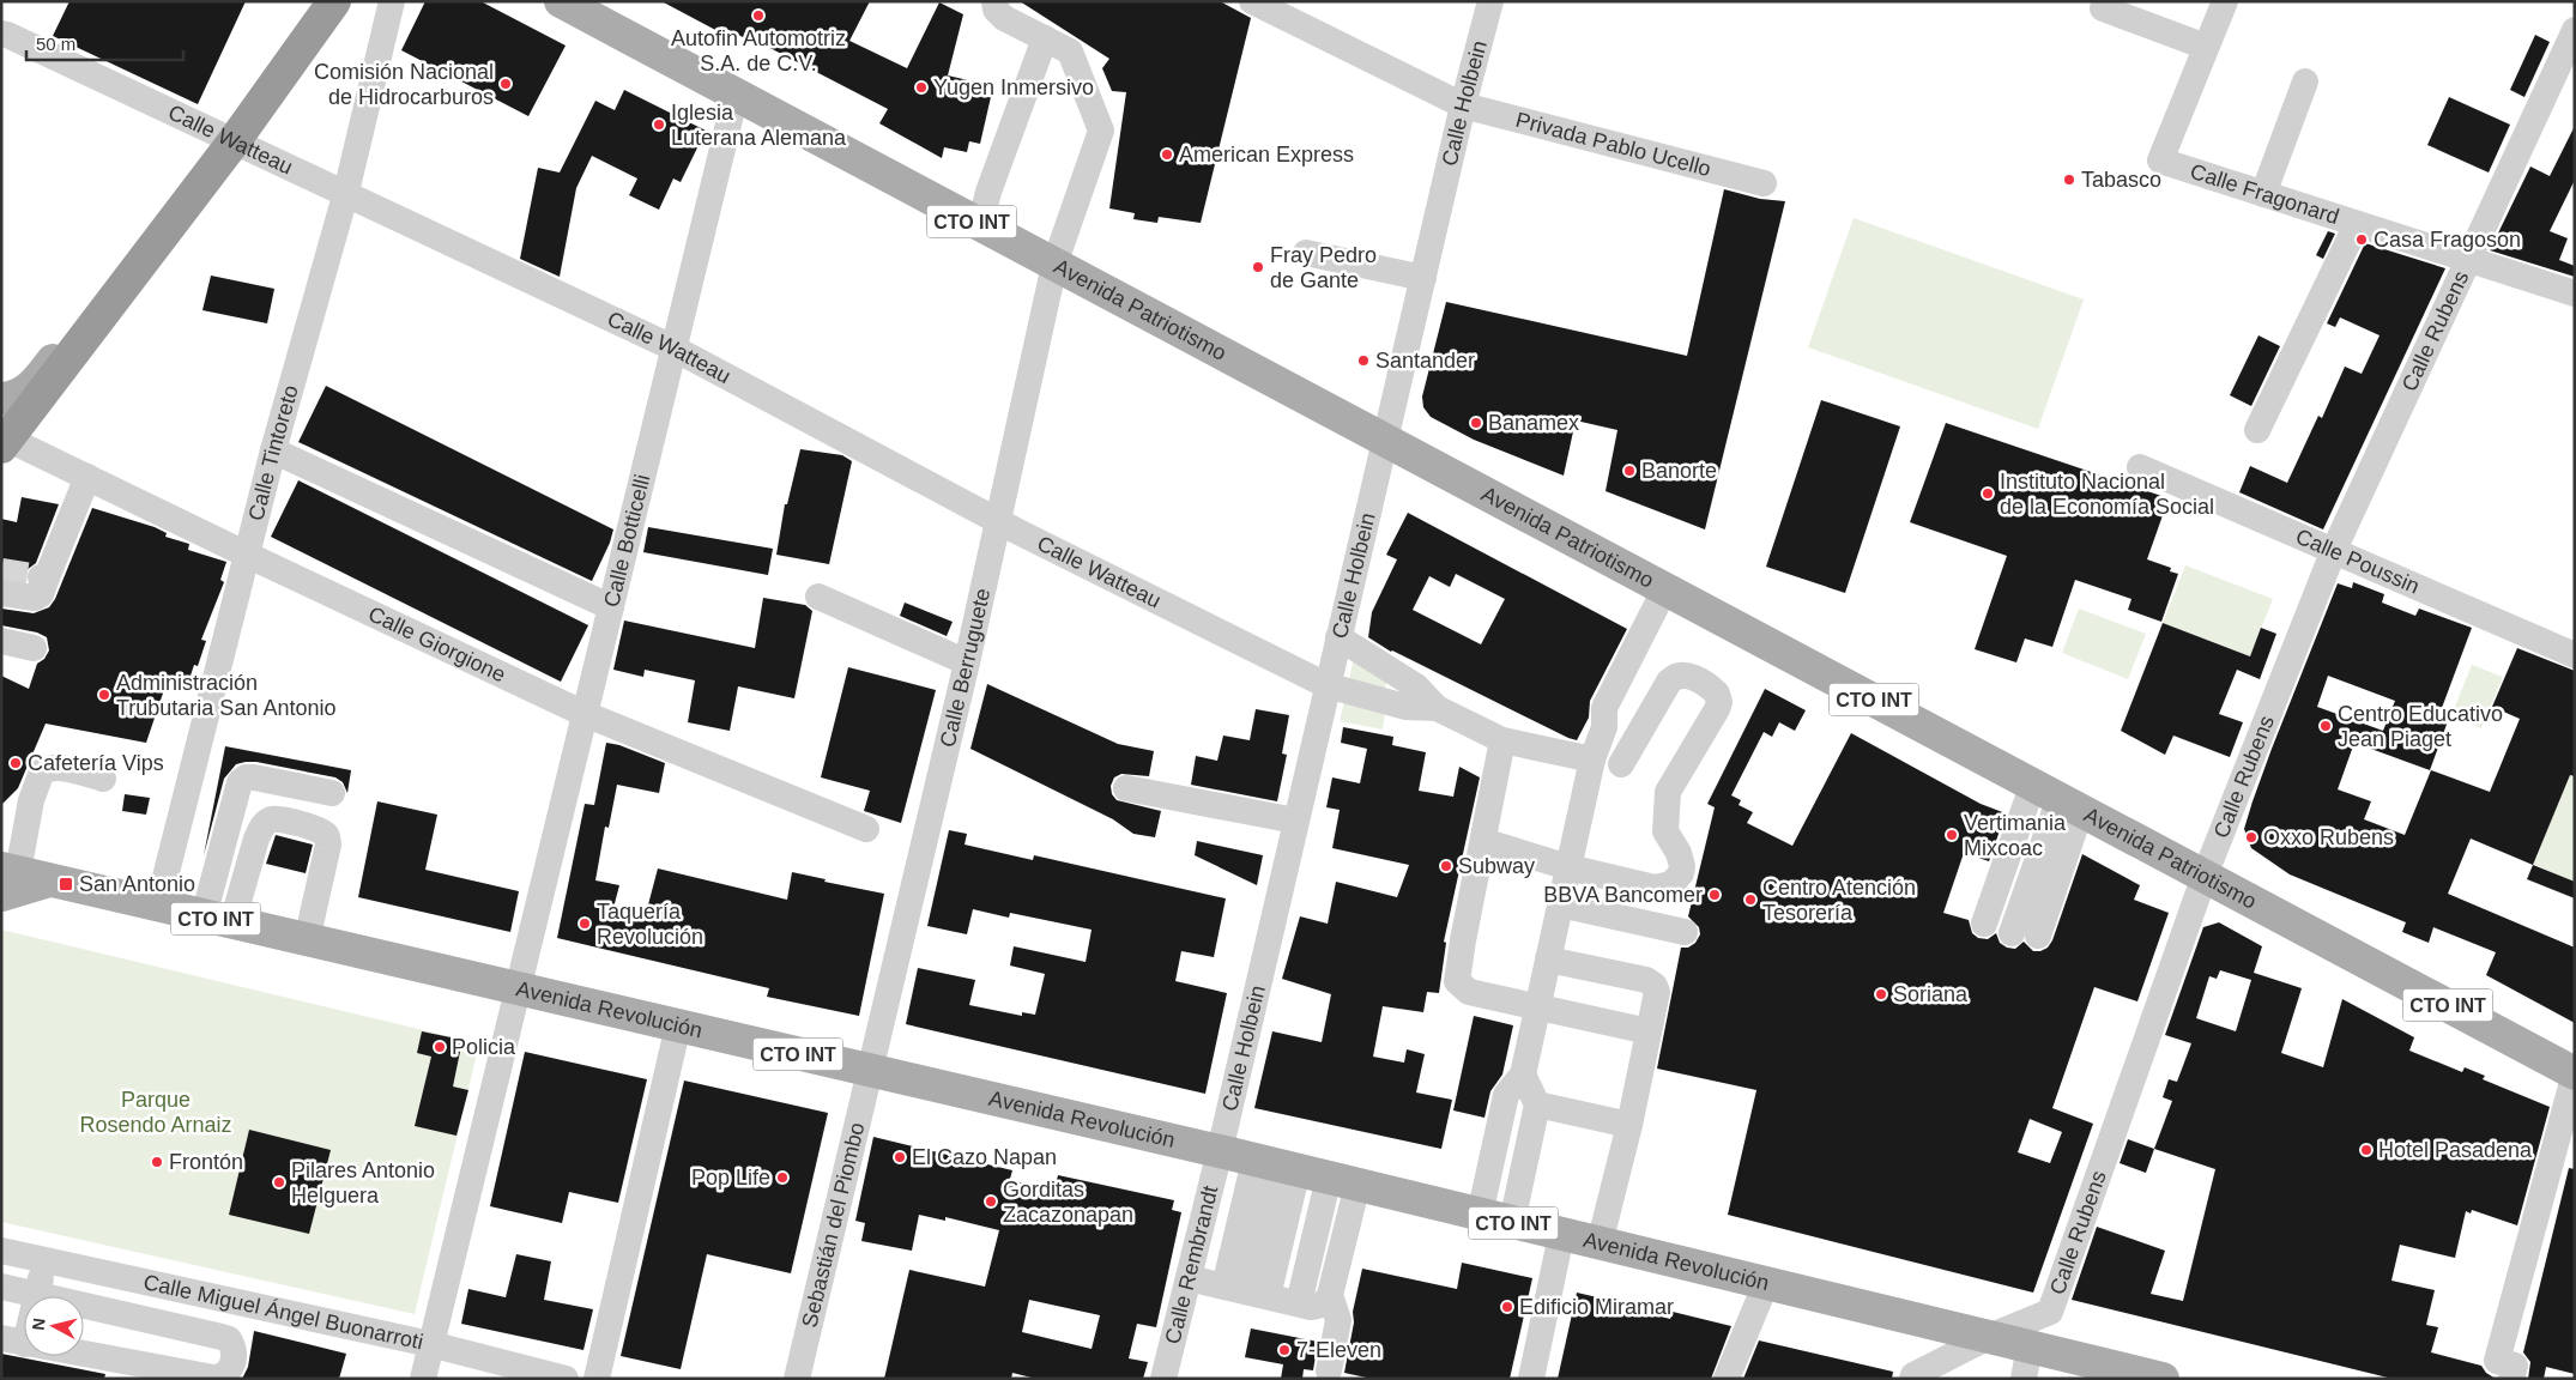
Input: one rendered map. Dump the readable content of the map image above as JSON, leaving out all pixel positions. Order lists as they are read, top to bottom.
{
  "streets": {
    "main road": ["CTO INT", "Avenida Patriotismo", "Avenida Revolución"],
    "street": [
      "Calle Holbein",
      "Calle Watteau",
      "Privada Pablo Ucello",
      "Calle Fragonard",
      "Calle Rubens",
      "Calle Tintoreto",
      "Calle Botticelli",
      "Calle Poussin",
      "Calle Giorgione",
      "Calle Berruguete",
      "Sebastián del Piombo",
      "Calle Rembrandt",
      "Calle Miguel Ángel Buonarroti"
    ]
  },
  "crossings": [
    ["Calle Holbein", "Calle Watteau"],
    ["Calle Holbein", "Privada Pablo Ucello"],
    ["Calle Holbein", "Avenida Patriotismo"],
    ["Calle Holbein", "Avenida Revolución"],
    ["Calle Holbein", "Calle Rembrandt"],
    ["Calle Watteau", "Calle Tintoreto"],
    ["Calle Watteau", "Calle Botticelli"],
    ["Calle Watteau", "Calle Berruguete"],
    ["Calle Fragonard", "Calle Rubens"],
    ["Avenida Patriotismo", "Calle Rubens"],
    ["Avenida Patriotismo", "Calle Botticelli"],
    ["Avenida Patriotismo", "Calle Berruguete"],
    ["Calle Rubens", "Calle Poussin"],
    ["Calle Rubens", "Avenida Revolución"],
    ["Calle Tintoreto", "Calle Giorgione"],
    ["Calle Tintoreto", "Avenida Revolución"],
    ["Calle Botticelli", "Calle Giorgione"],
    ["Calle Botticelli", "Avenida Revolución"],
    ["Calle Botticelli", "Calle Miguel Ángel Buonarroti"],
    ["Calle Berruguete", "Avenida Revolución"],
    ["Calle Berruguete", "Sebastián del Piombo"],
    ["Avenida Revolución", "Sebastián del Piombo"],
    ["Avenida Revolución", "Calle Rembrandt"]
  ],
  "parks": ["Parque Rosendo Arnaiz"],
  "places": {
    "other": [
      "Autofin Automotriz S.A. de C.V.",
      "Comisión Nacional de Hidrocarburos",
      "Yugen Inmersivo",
      "Iglesia Luterana Alemana",
      "American Express",
      "Tabasco",
      "Casa Fragoson",
      "Fray Pedro de Gante",
      "Santander",
      "Banamex",
      "Banorte",
      "Instituto Nacional de la Economía Social",
      "Administración Trubutaria San Antonio",
      "Centro Educativo Jean Piaget",
      "Cafetería Vips",
      "Vertimania Mixcoac",
      "Oxxo Rubens",
      "Subway",
      "BBVA Bancomer",
      "Centro Atención Tesorería",
      "Taquería Revolución",
      "Soriana",
      "Policia",
      "Hotel Pasadena",
      "El Cazo Napan",
      "Frontón",
      "Pop Life",
      "Pilares Antonio Helguera",
      "Gorditas Zacazonapan",
      "Edificio Miramar",
      "7-Eleven"
    ],
    "transit": ["San Antonio"]
  },
  "scale_bar": "50 m",
  "north": "left"
}
